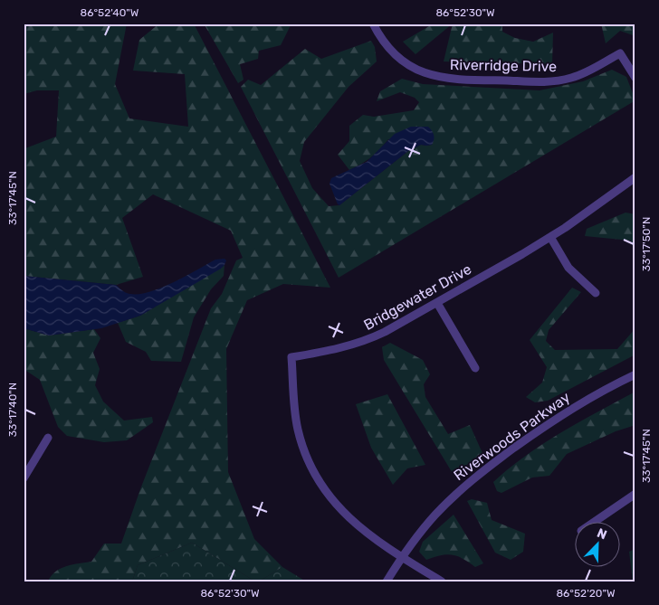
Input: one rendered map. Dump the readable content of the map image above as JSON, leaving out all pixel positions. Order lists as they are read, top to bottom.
{
  "streets": {
    "street": ["Riverridge Drive", "Bridgewater Drive", "Riverwoods Parkway"]
  },
  "crossings": [
    ["Bridgewater Drive", "Riverwoods Parkway"]
  ],
  "north": "top right",
  "coordinates": [
    "86°52'40\"W",
    "86°52'30\"W",
    "33°17'45\"N",
    "33°17'50\"N",
    "33°17'40\"N",
    "86°52'20\"W"
  ]
}
